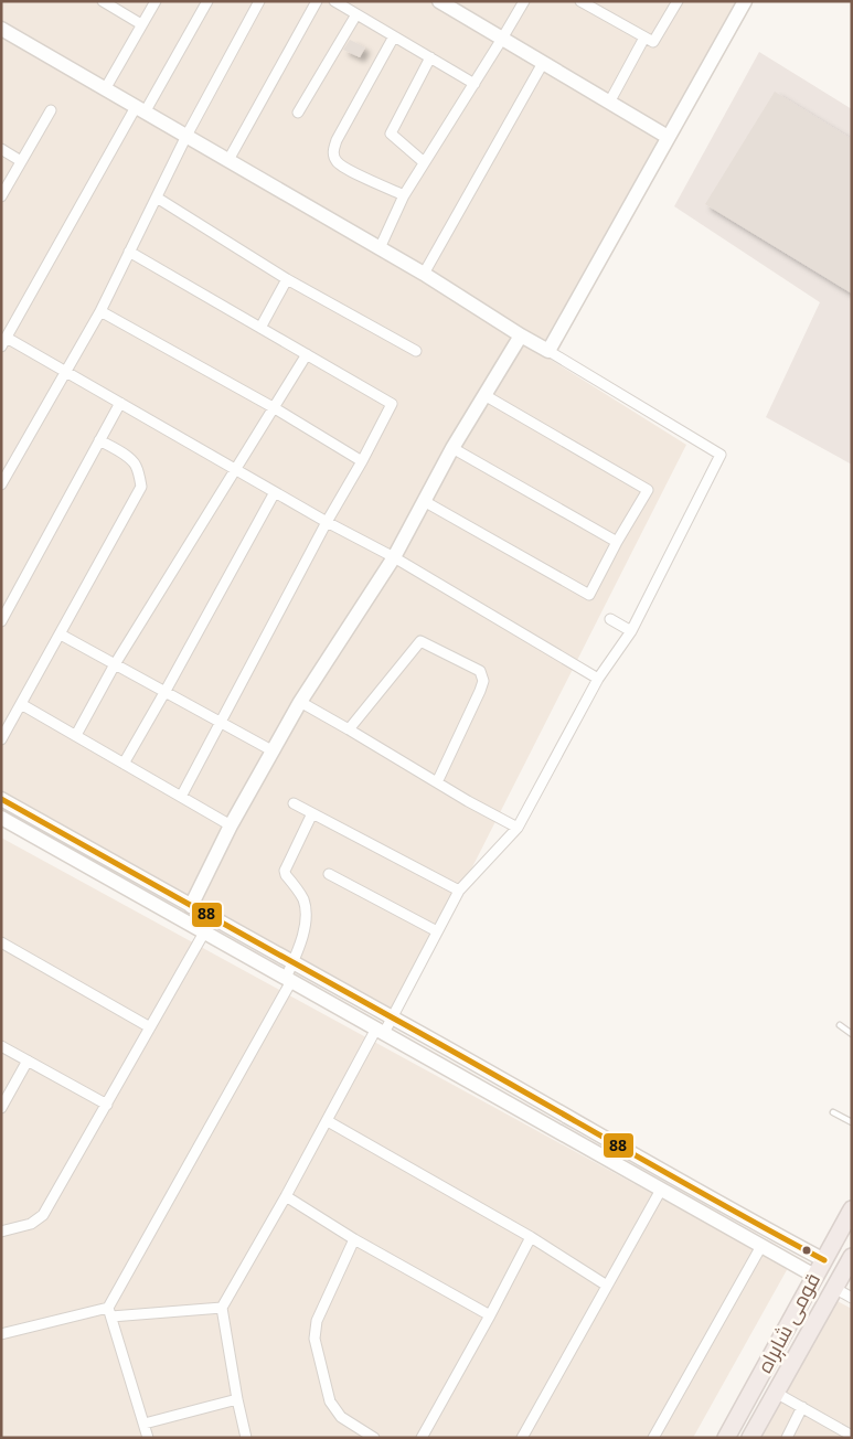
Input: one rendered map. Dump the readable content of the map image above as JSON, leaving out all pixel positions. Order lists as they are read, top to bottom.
{
  "streets": {
    "highway": ["قومی شاہراہ"]
  },
  "lines": ["transit line 88"]
}
